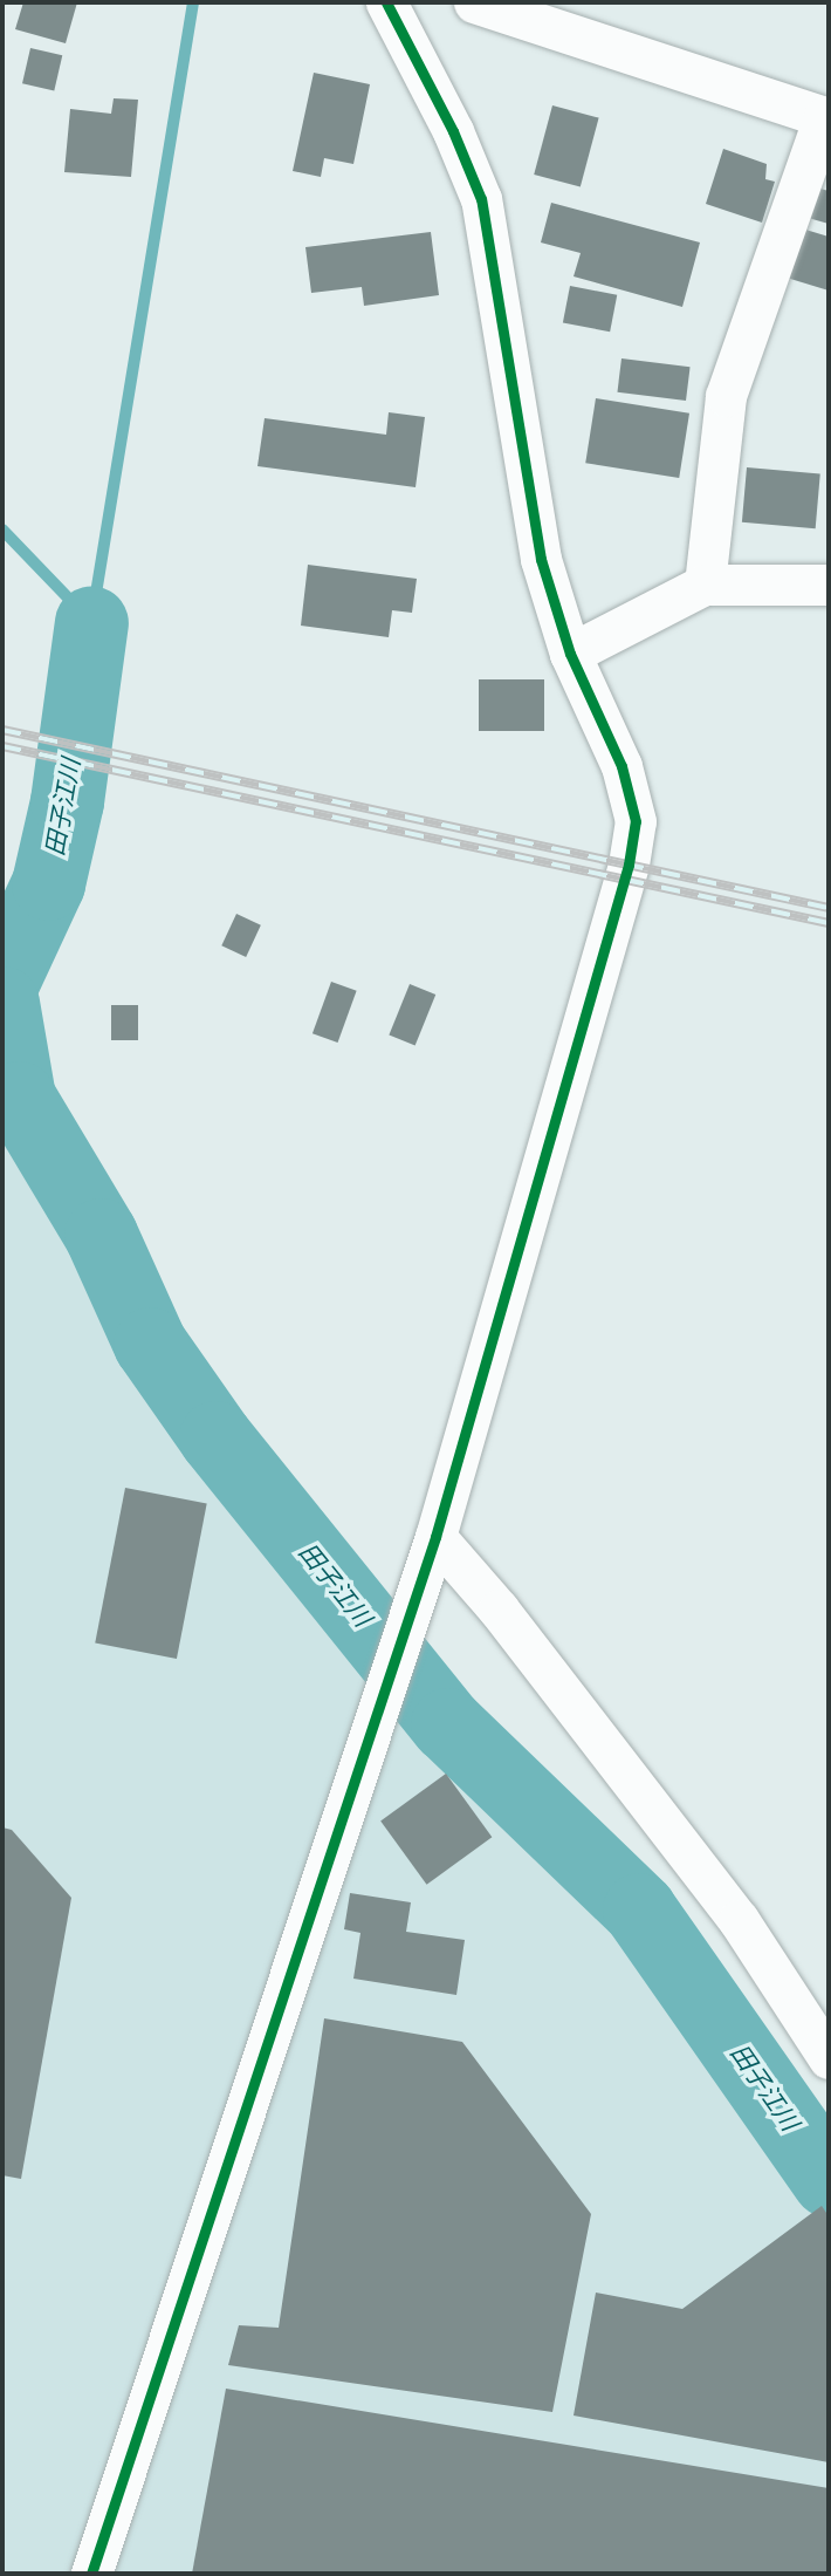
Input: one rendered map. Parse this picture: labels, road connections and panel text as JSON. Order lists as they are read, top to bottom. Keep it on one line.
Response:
{"water":["田子江川"]}
